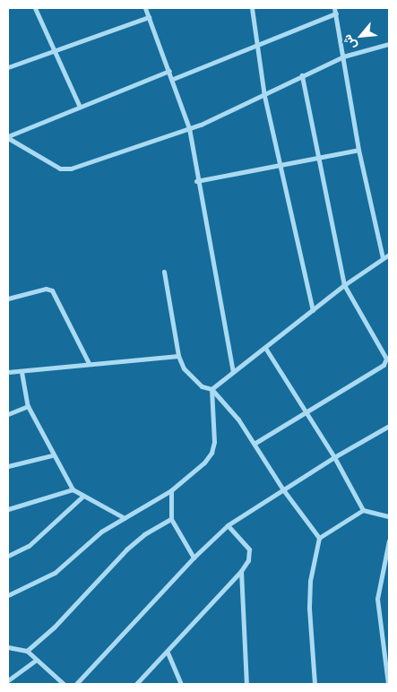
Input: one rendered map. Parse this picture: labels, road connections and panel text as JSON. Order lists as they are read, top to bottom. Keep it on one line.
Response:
{"north":"bottom left"}
